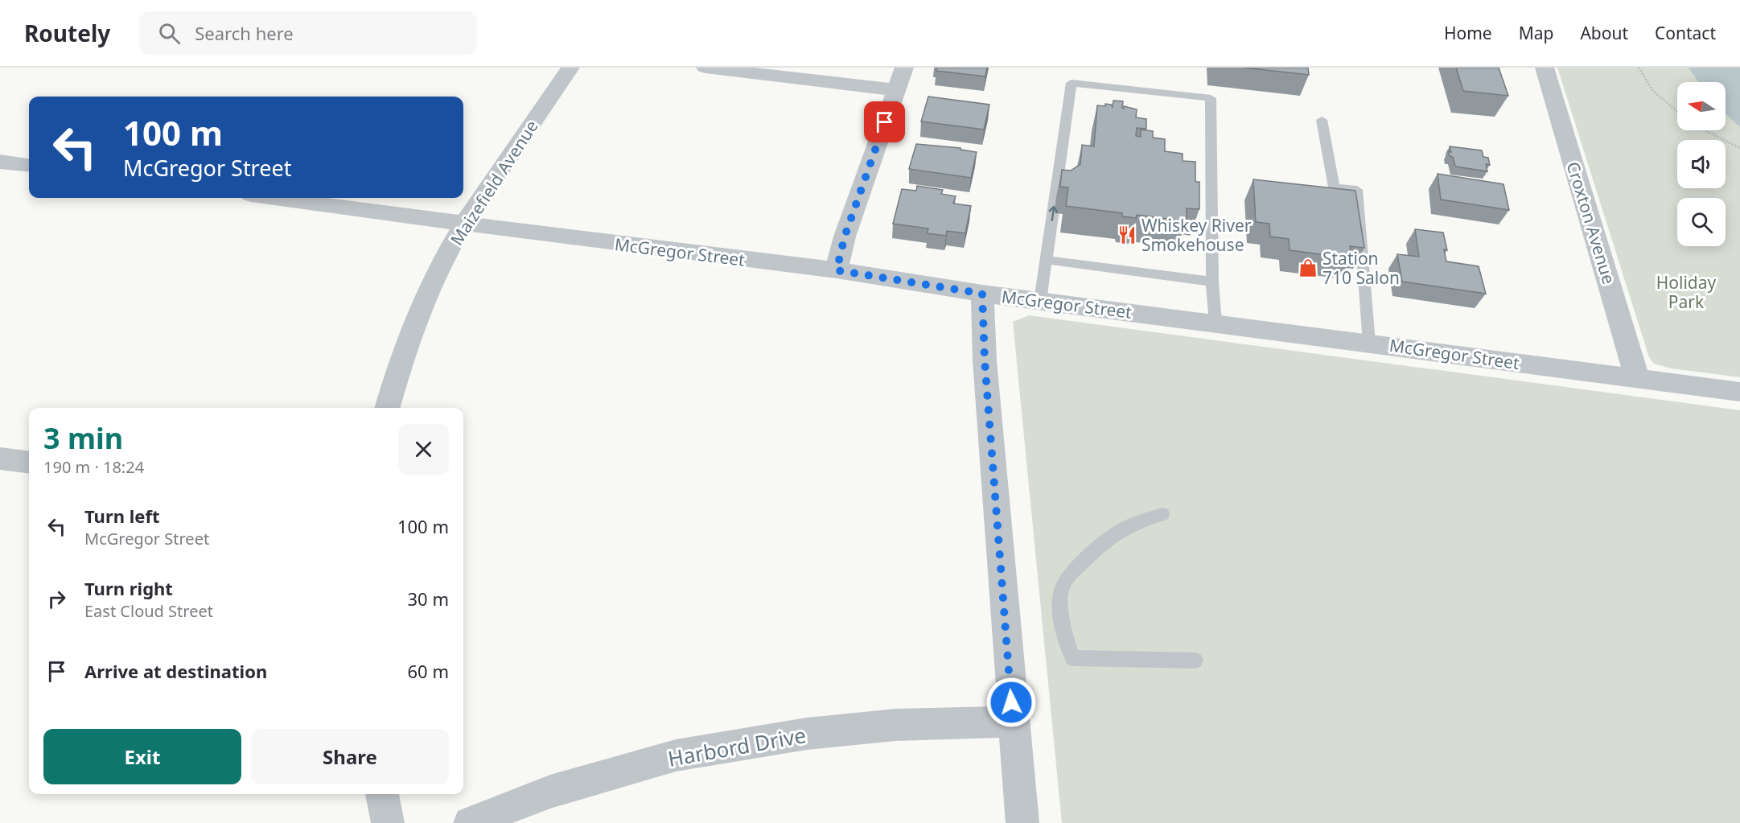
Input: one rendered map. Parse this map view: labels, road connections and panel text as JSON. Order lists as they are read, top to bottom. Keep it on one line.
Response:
{"streets":{"street":["Maizefield Avenue","Croxton Avenue","McGregor Street","Harbord Drive"]},"crossings":[["Maizefield Avenue","McGregor Street"],["Croxton Avenue","McGregor Street"]],"parks":["Holiday Park"],"places":{"restaurant":["Whiskey River Smokehouse"],"shop":["Station 710 Salon"]},"north":"left","page":{"header":"Routely","search":"Search here","nav":["Home","Map","About","Contact"],"turn":["100 m","McGregor Street"],"heading":["3 min","190 m · 18:24"],"list":[{"name":"Turn left","note":"McGregor Street","value":"100 m"},{"name":"Turn right","note":"East Cloud Street","value":"30 m"},{"name":"Arrive at destination","value":"60 m"}],"buttons":["Exit","Share"]}}
